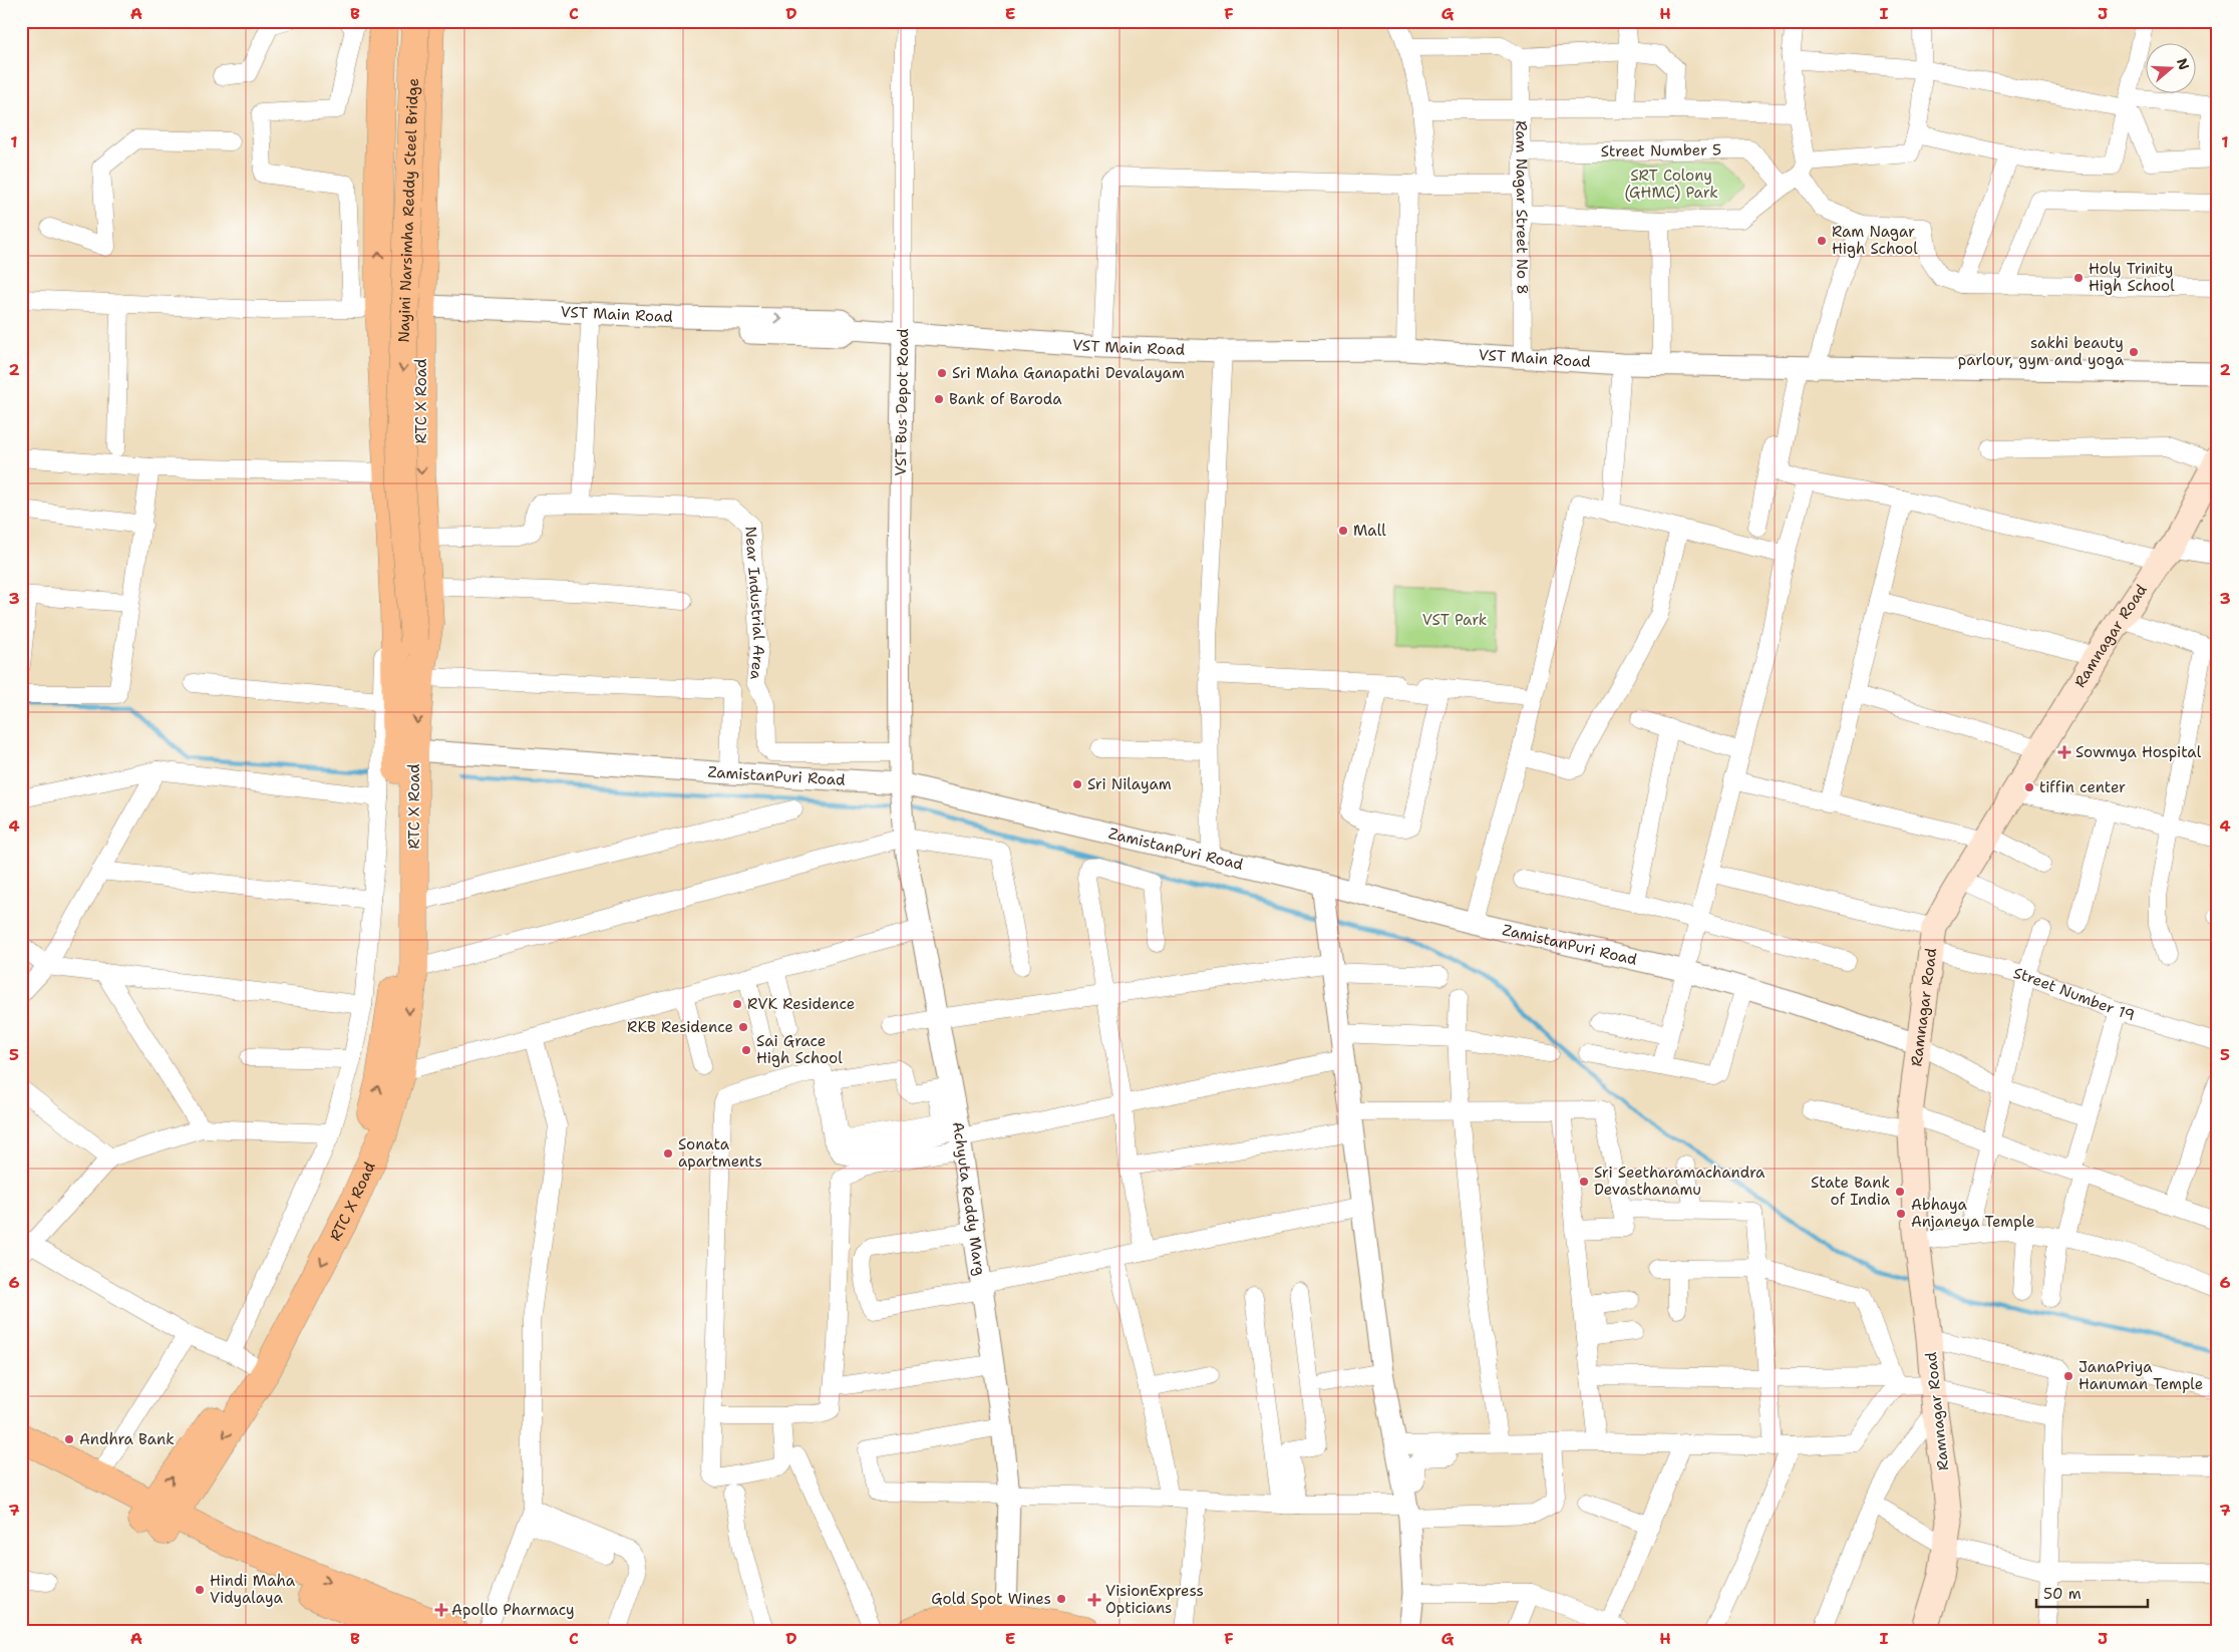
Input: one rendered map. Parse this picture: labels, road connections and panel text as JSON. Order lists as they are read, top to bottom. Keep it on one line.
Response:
{"streets":{"main road":["Nayini Narsimha Reddy Steel Bridge","RTC X Road","Ramnagar Road"],"street":["Street Number 5","Ram Nagar Street No 8","VST Main Road","VST Bus Depot Road","Near Industrial Area","ZamistanPuri Road","Street Number 19","Achyuta Reddy Marg"]},"crossings":[["Street Number 5","Ram Nagar Street No 8"],["Ram Nagar Street No 8","VST Main Road"],["Nayini Narsimha Reddy Steel Bridge","RTC X Road"],["VST Main Road","RTC X Road"],["VST Main Road","VST Bus Depot Road"],["RTC X Road","ZamistanPuri Road"],["VST Bus Depot Road","Near Industrial Area"],["VST Bus Depot Road","ZamistanPuri Road"],["VST Bus Depot Road","Achyuta Reddy Marg"],["Ramnagar Road","ZamistanPuri Road"],["Ramnagar Road","Street Number 19"],["ZamistanPuri Road","Achyuta Reddy Marg"]],"one_way":["Nayini Narsimha Reddy Steel Bridge"],"parks":["SRT Colony (GHMC) Park","VST Park"],"places":{"other":["Ram Nagar High School","Holy Trinity High School","sakhi beauty parlour, gym and yoga","Sri Maha Ganapathi Devalayam","Bank of Baroda","Mall","Sri Nilayam","tiffin center","RVK Residence","RKB Residence","Sai Grace High School","Sonata apartments","Sri Seetharamachandra Devasthanamu","State Bank of India","Abhaya Anjaneya Temple","JanaPriya Hanuman Temple","Andhra Bank","Hindi Maha Vidyalaya","Gold Spot Wines"],"health":["Sowmya Hospital","VisionExpress Opticians","Apollo Pharmacy"]},"scale_bar":"50 m","north":"right","grid":{"columns":["A","B","C","D","E","F","G","H","I","J"],"rows":["1","2","3","4","5","6","7"]}}
